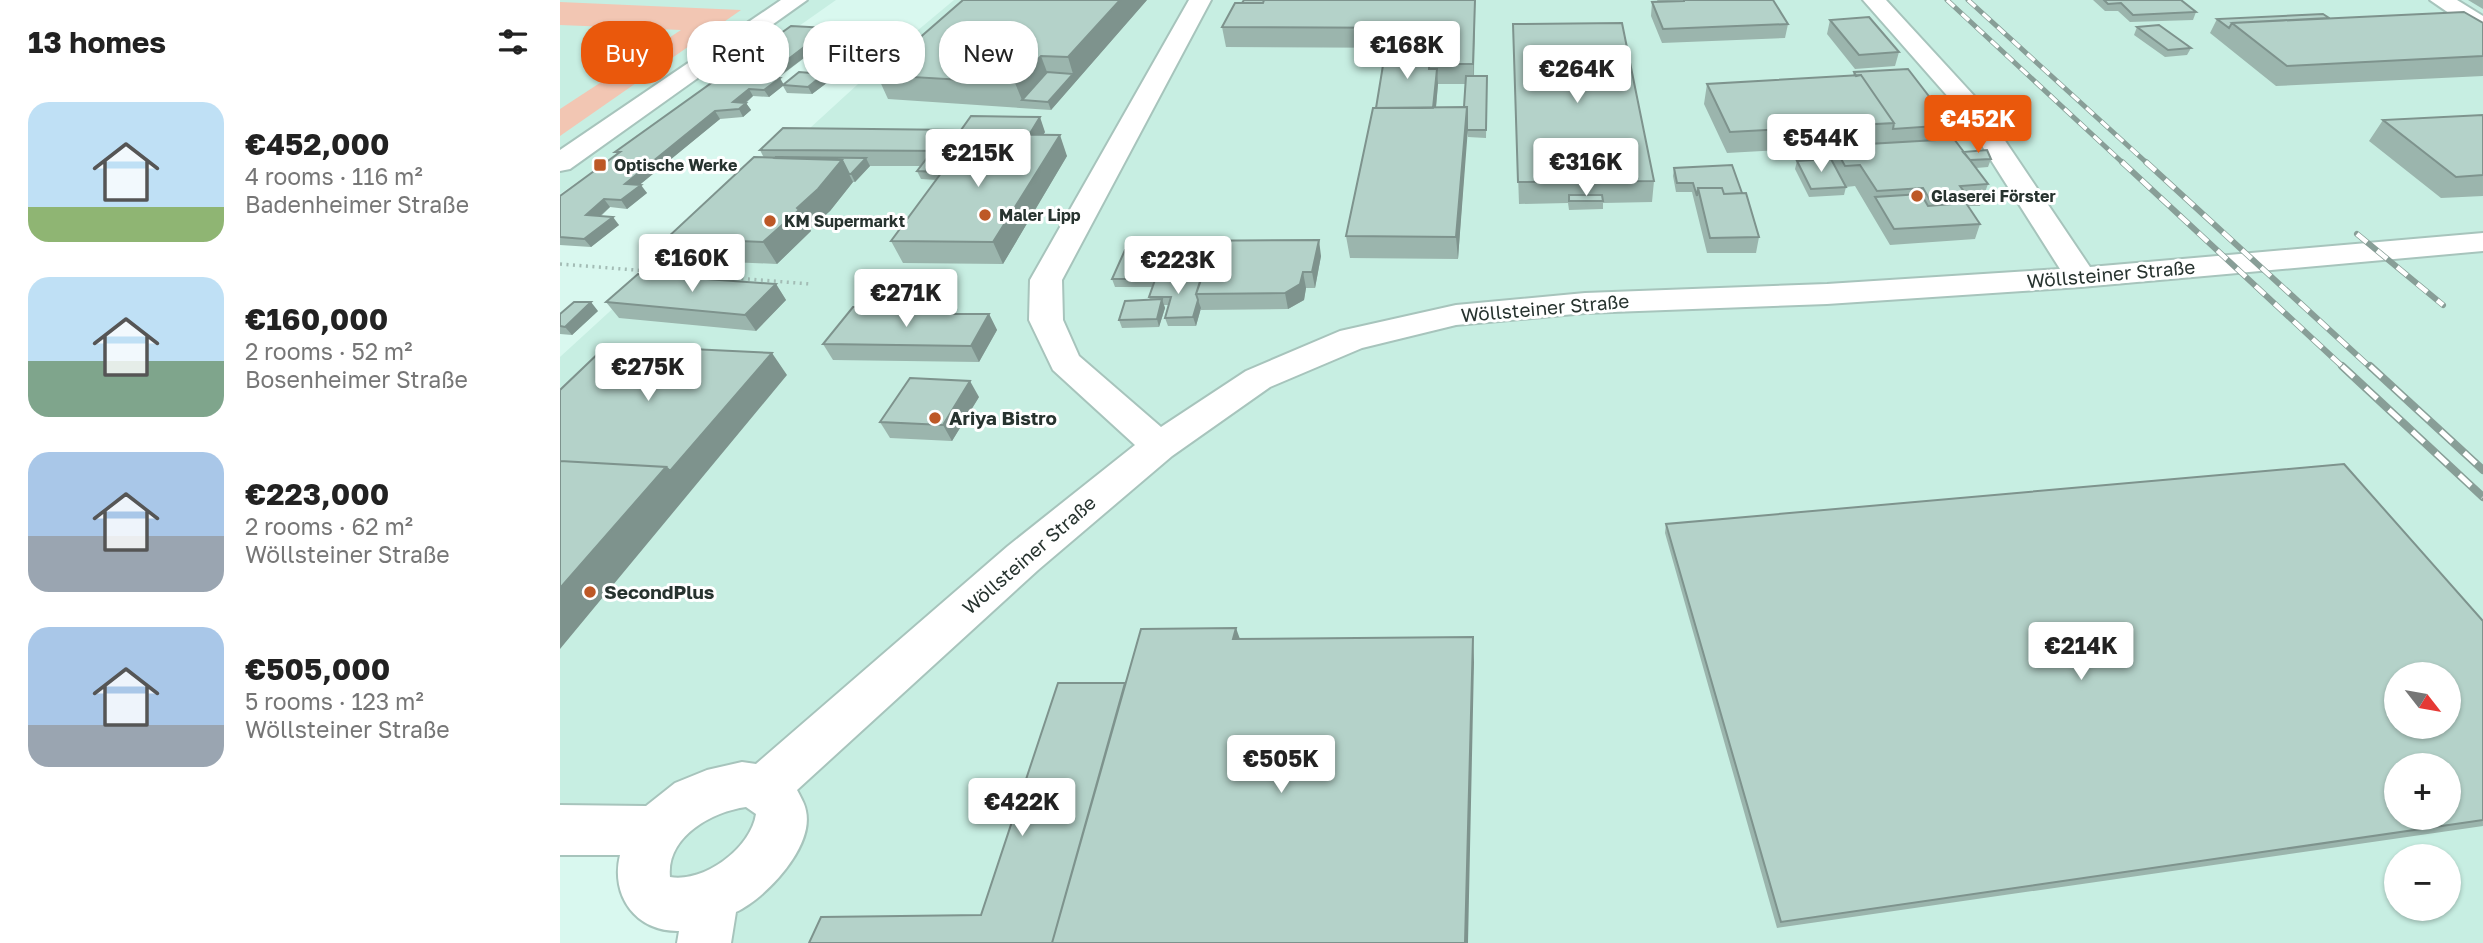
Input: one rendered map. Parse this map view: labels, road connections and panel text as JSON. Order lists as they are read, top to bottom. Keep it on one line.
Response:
{"streets":{"street":["Wöllsteiner Straße"]},"places":{"transit":["Optische Werke"],"other":["Glaserei Förster","Maler Lipp","KM Supermarkt","Ariya Bistro","SecondPlus"]},"north":"bottom right","page":{"heading":"13 homes","price":["€168K","€264K","€452K","€544K","€215K","€316K","€160K","€223K","€271K","€275K","€214K","€505K","€422K"],"chip":["Buy","Rent","Filters","New"],"list":[{"name":"€452,000","note":"4 rooms · 116 m² · Badenheimer Straße"},{"name":"€160,000","note":"2 rooms · 52 m² · Bosenheimer Straße"},{"name":"€223,000","note":"2 rooms · 62 m² · Wöllsteiner Straße"},{"name":"€505,000","note":"5 rooms · 123 m² · Wöllsteiner Straße"}],"map_buttons":["+","−"]}}
